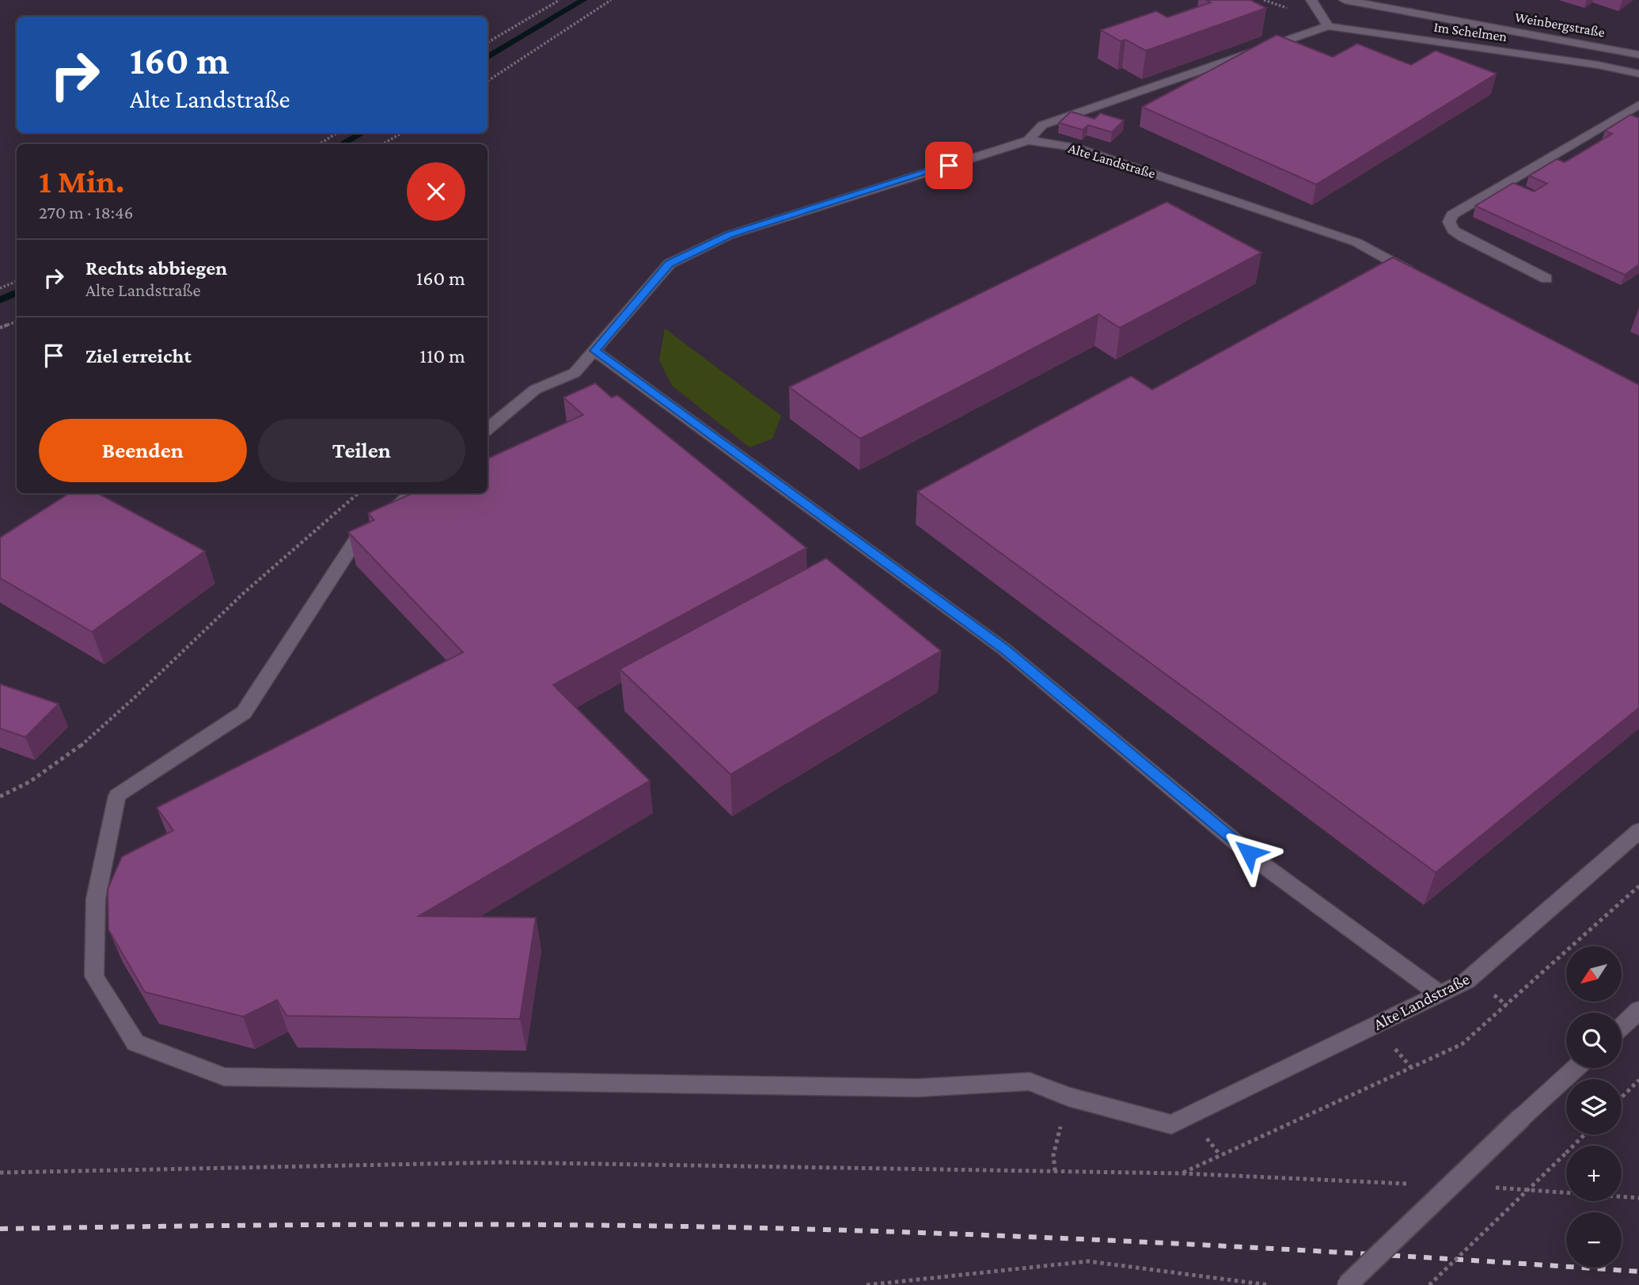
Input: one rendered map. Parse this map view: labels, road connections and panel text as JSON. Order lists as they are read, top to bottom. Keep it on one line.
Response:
{"streets":{"street":["Weinbergstraße","Im Schelmen","Alte Landstraße"]},"north":"bottom left","page":{"turn":["160 m","Alte Landstraße"],"heading":["1 Min.","270 m · 18:46"],"list":[{"name":"Rechts abbiegen","note":"Alte Landstraße","value":"160 m"},{"name":"Ziel erreicht","value":"110 m"}],"buttons":["Beenden","Teilen"],"map_buttons":["+","−"]}}
